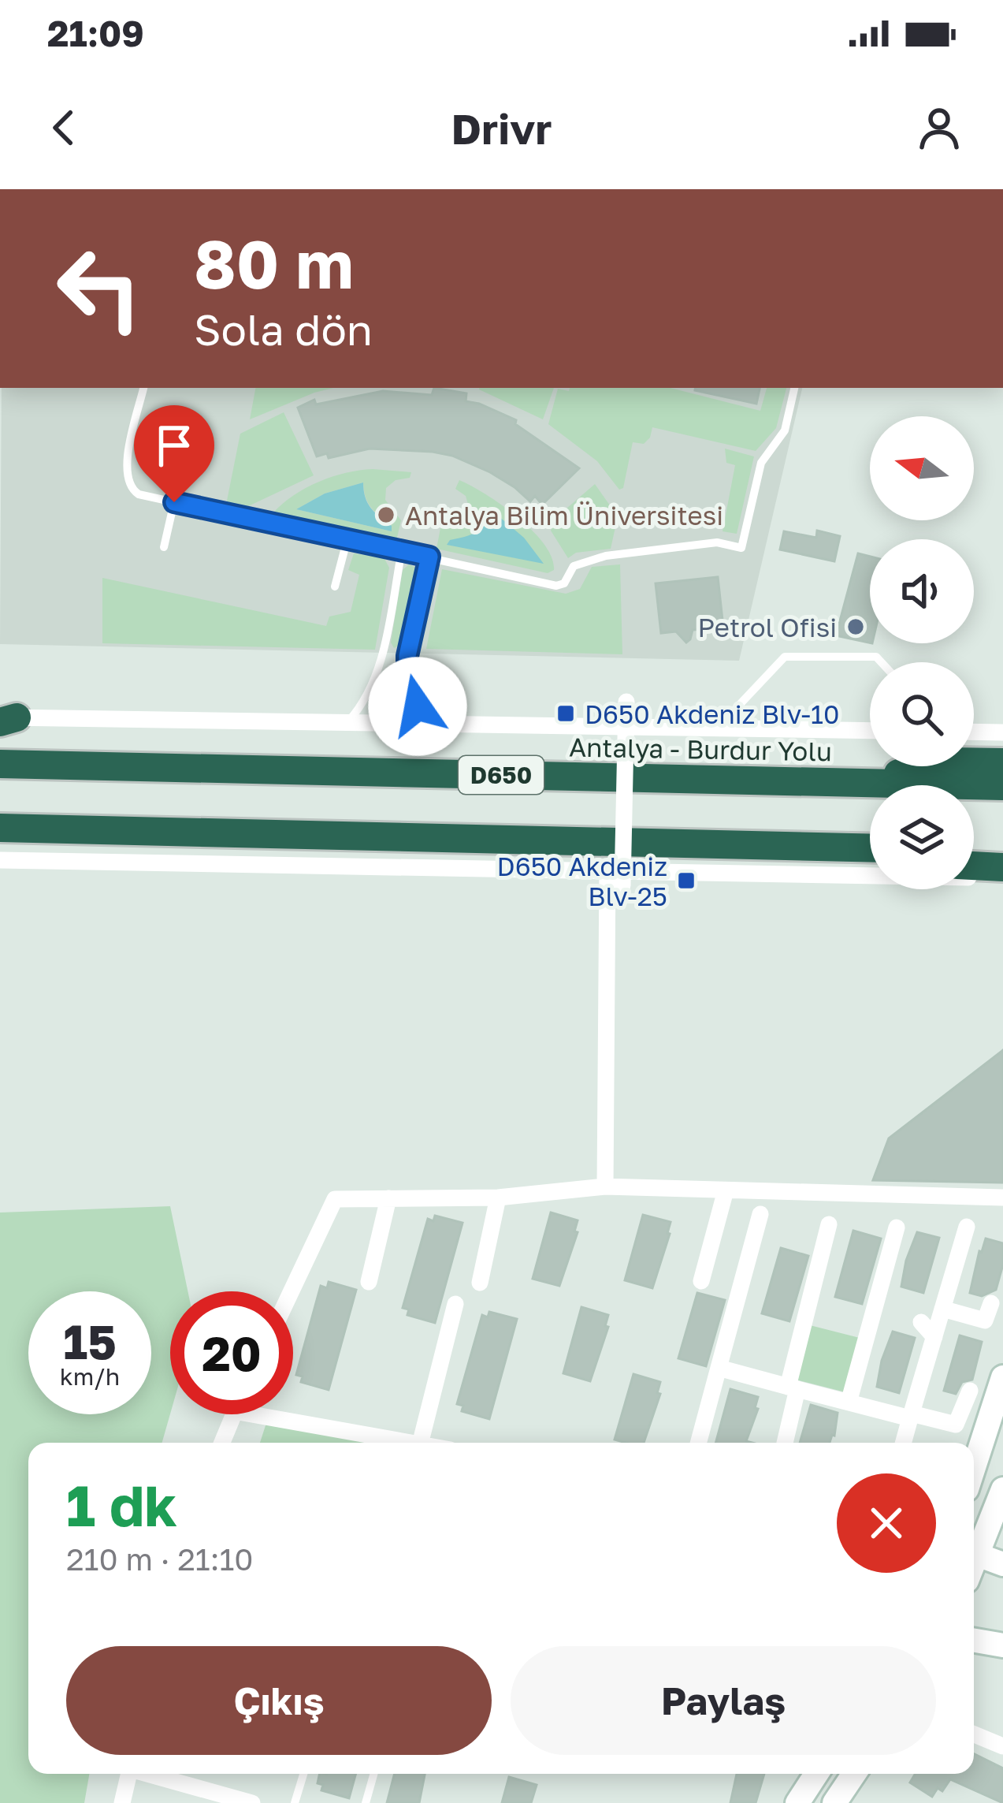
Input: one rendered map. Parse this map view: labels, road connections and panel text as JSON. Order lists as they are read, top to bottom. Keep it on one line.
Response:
{"streets":{"highway":["Antalya - Burdur Yolu","D650"]},"places":{"other":["Antalya Bilim Üniversitesi","Petrol Ofisi"],"transit":["D650 Akdeniz Blv-10","D650 Akdeniz Blv-25"]},"north":"left","page":{"status":"21:09","header":"Drivr","turn":["80 m","Sola dön"],"speed":"15 km/h","limit":"20","heading":["1 dk","210 m · 21:10"],"buttons":["Çıkış","Paylaş"]}}
